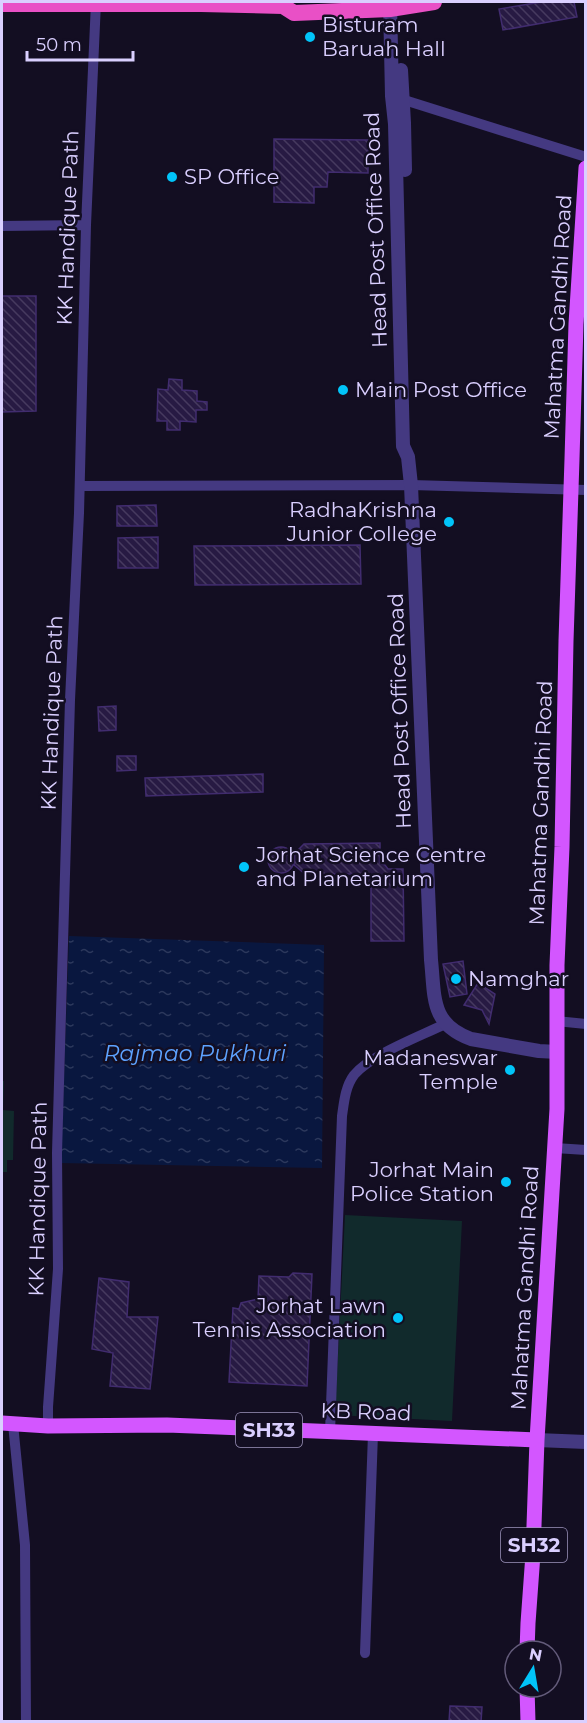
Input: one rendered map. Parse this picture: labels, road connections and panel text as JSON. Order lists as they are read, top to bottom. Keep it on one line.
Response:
{"streets":{"main road":["Mahatma Gandhi Road","KB Road","SH33","SH32"],"street":["KK Handique Path","Head Post Office Road"]},"crossings":[["KK Handique Path","KB Road"],["Mahatma Gandhi Road","KB Road"],["Mahatma Gandhi Road","SH32"],["KB Road","SH32"]],"water":["Rajmao Pukhuri"],"places":["Bisturam Baruah Hall","SP Office","Main Post Office","RadhaKrishna Junior College","Jorhat Science Centre and Planetarium","Namghar","Madaneswar Temple","Jorhat Main Police Station","Jorhat Lawn Tennis Association"],"scale_bar":"50 m","north":"top"}
